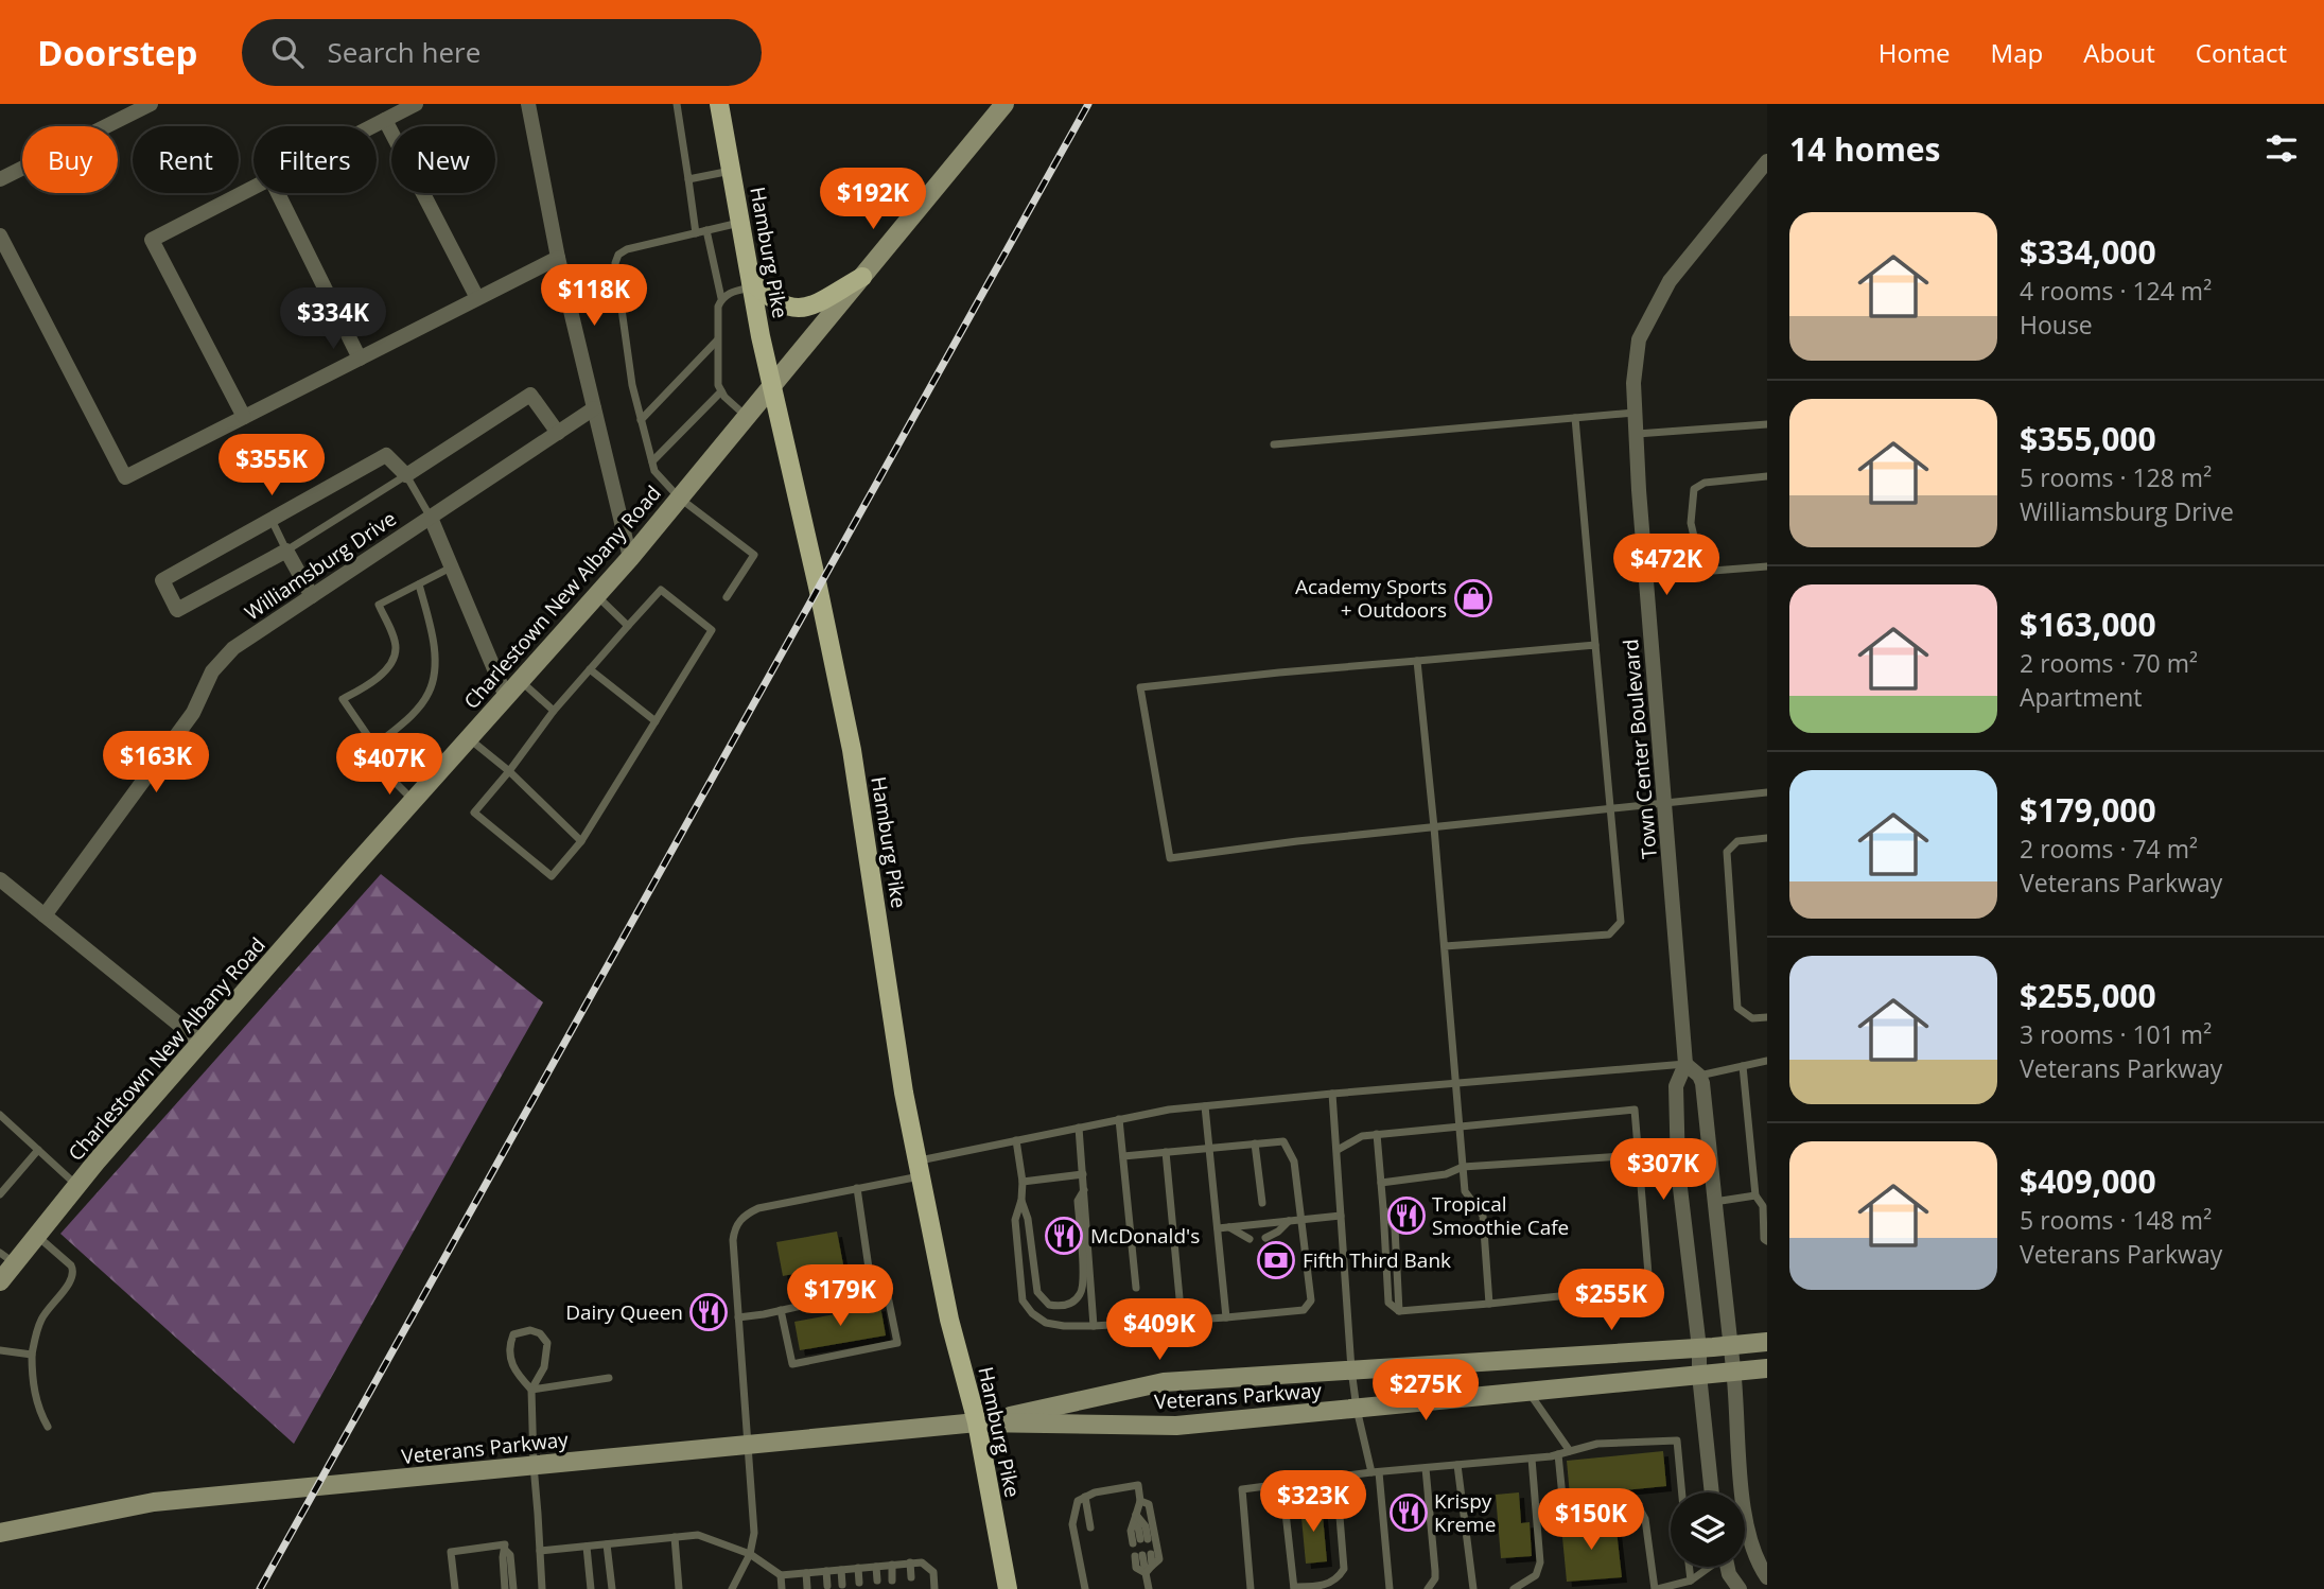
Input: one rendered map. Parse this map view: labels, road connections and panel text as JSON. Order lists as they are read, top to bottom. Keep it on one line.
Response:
{"streets":{"main road":["Hamburg Pike","Charlestown New Albany Road","Veterans Parkway"],"street":["Williamsburg Drive","Town Center Boulevard"]},"crossings":[["Hamburg Pike","Charlestown New Albany Road"],["Hamburg Pike","Veterans Parkway"],["Town Center Boulevard","Veterans Parkway"]],"places":{"shop":["Academy Sports + Outdoors"],"restaurant":["Tropical Smoothie Cafe","McDonald's","Dairy Queen","Krispy Kreme"],"bank":["Fifth Third Bank"]},"page":{"header":"Doorstep","search":"Search here","nav":["Home","Map","About","Contact"],"heading":"14 homes","chip":["Buy","Rent","Filters","New"],"price":["$192K","$118K","$334K","$355K","$472K","$163K","$407K","$307K","$179K","$255K","$409K","$275K","$323K","$150K"],"list":[{"name":"$334,000","note":"4 rooms · 124 m² · House"},{"name":"$355,000","note":"5 rooms · 128 m² · Williamsburg Drive"},{"name":"$163,000","note":"2 rooms · 70 m² · Apartment"},{"name":"$179,000","note":"2 rooms · 74 m² · Veterans Parkway"},{"name":"$255,000","note":"3 rooms · 101 m² · Veterans Parkway"},{"name":"$409,000","note":"5 rooms · 148 m² · Veterans Parkway"}]}}
